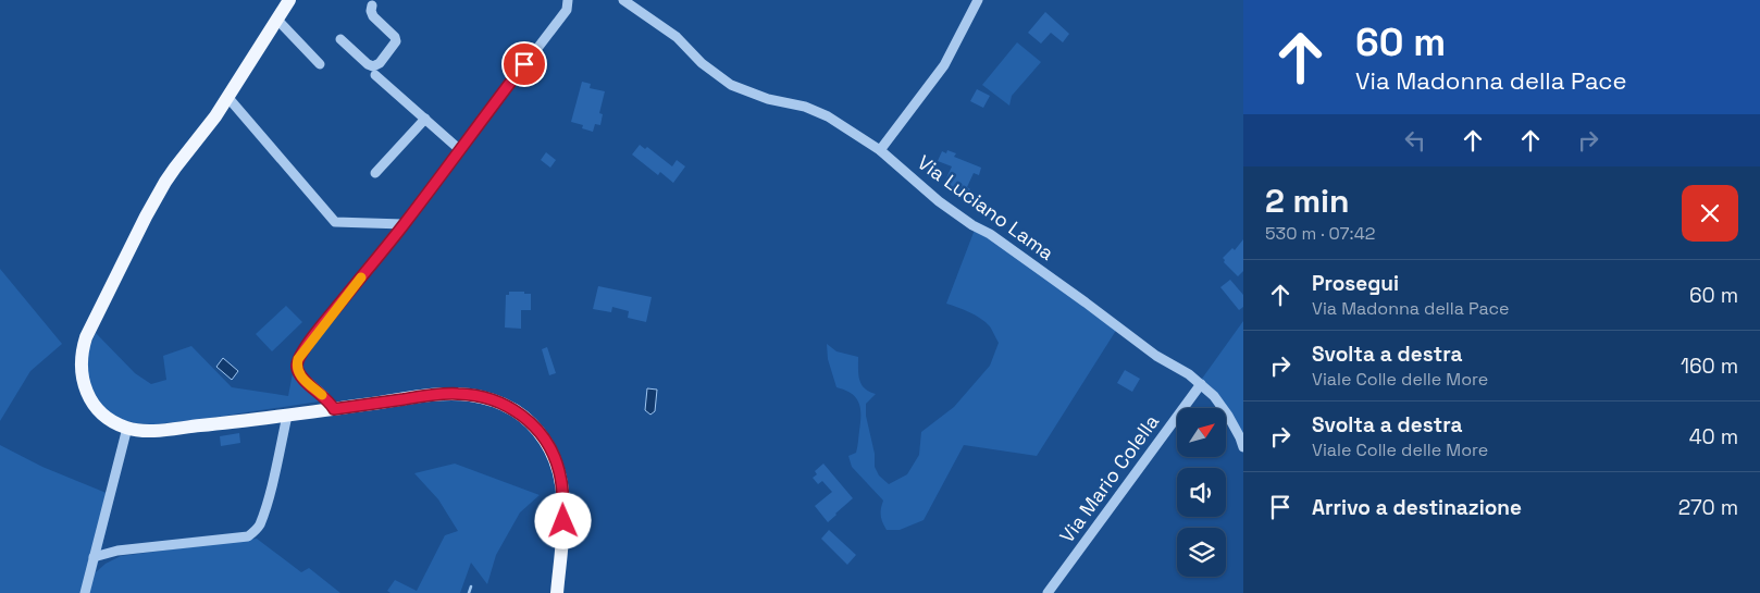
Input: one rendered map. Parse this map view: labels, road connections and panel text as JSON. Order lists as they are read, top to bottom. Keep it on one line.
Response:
{"streets":{"street":["Via Luciano Lama","Via Mario Colella"]},"crossings":[["Via Luciano Lama","Via Mario Colella"]],"north":"top right","page":{"turn":["60 m","Via Madonna della Pace"],"heading":["2 min","530 m · 07:42"],"list":[{"name":"Prosegui","note":"Via Madonna della Pace","value":"60 m"},{"name":"Svolta a destra","note":"Viale Colle delle More","value":"160 m"},{"name":"Svolta a destra","note":"Viale Colle delle More","value":"40 m"},{"name":"Arrivo a destinazione","value":"270 m"}]}}
